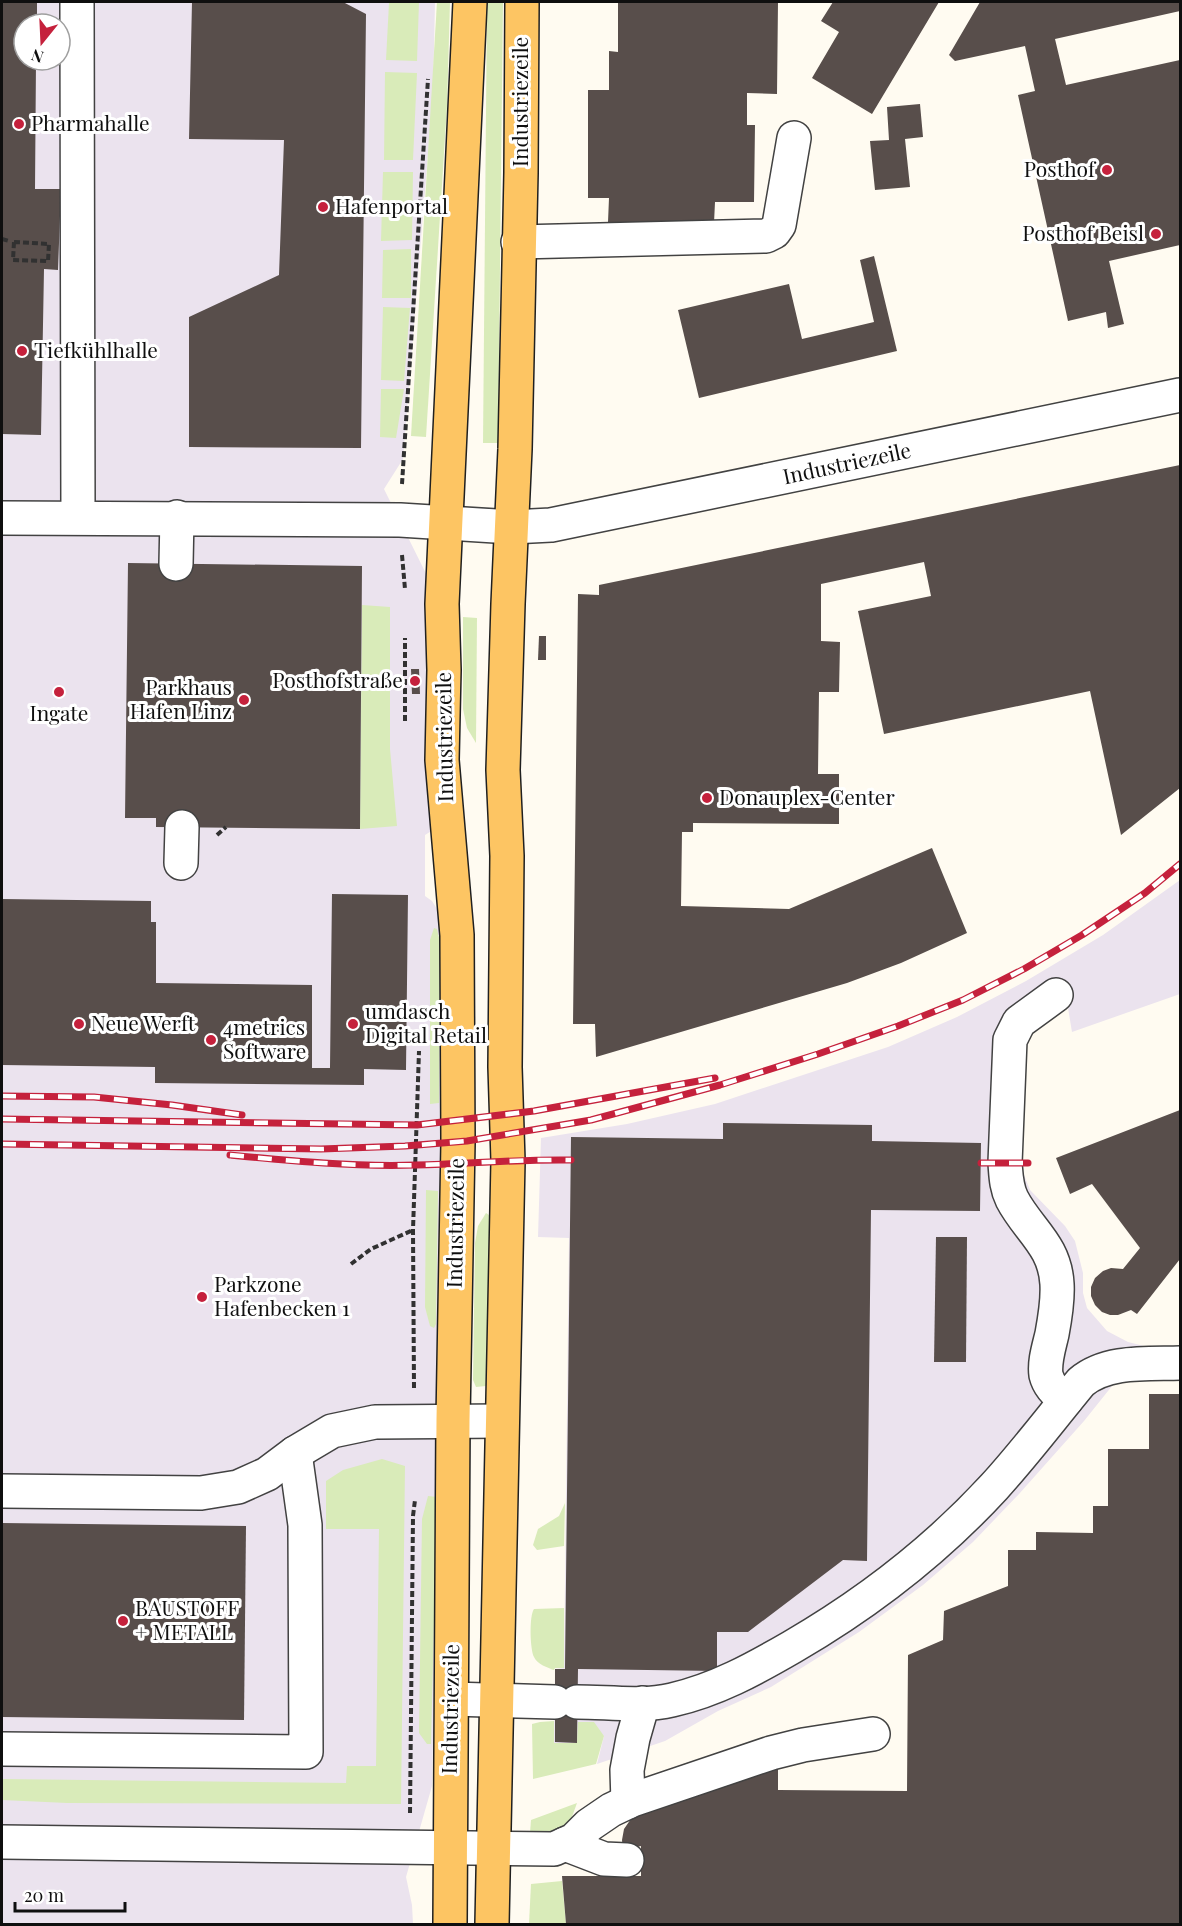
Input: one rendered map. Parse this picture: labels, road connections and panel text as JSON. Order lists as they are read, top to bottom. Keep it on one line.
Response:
{"streets":{"main road":["Industriezeile"]},"places":["Pharmahalle","Posthof","Hafenportal","Posthof Beisl","Tiefkühlhalle","Posthofstraße","Ingate","Parkhaus Hafen Linz","Donauplex-Center","Neue Werft","umdasch Digital Retail","4metrics Software","Parkzone Hafenbecken 1","BAUSTOFF + METALL"],"scale_bar":"20 m","north":"bottom"}
